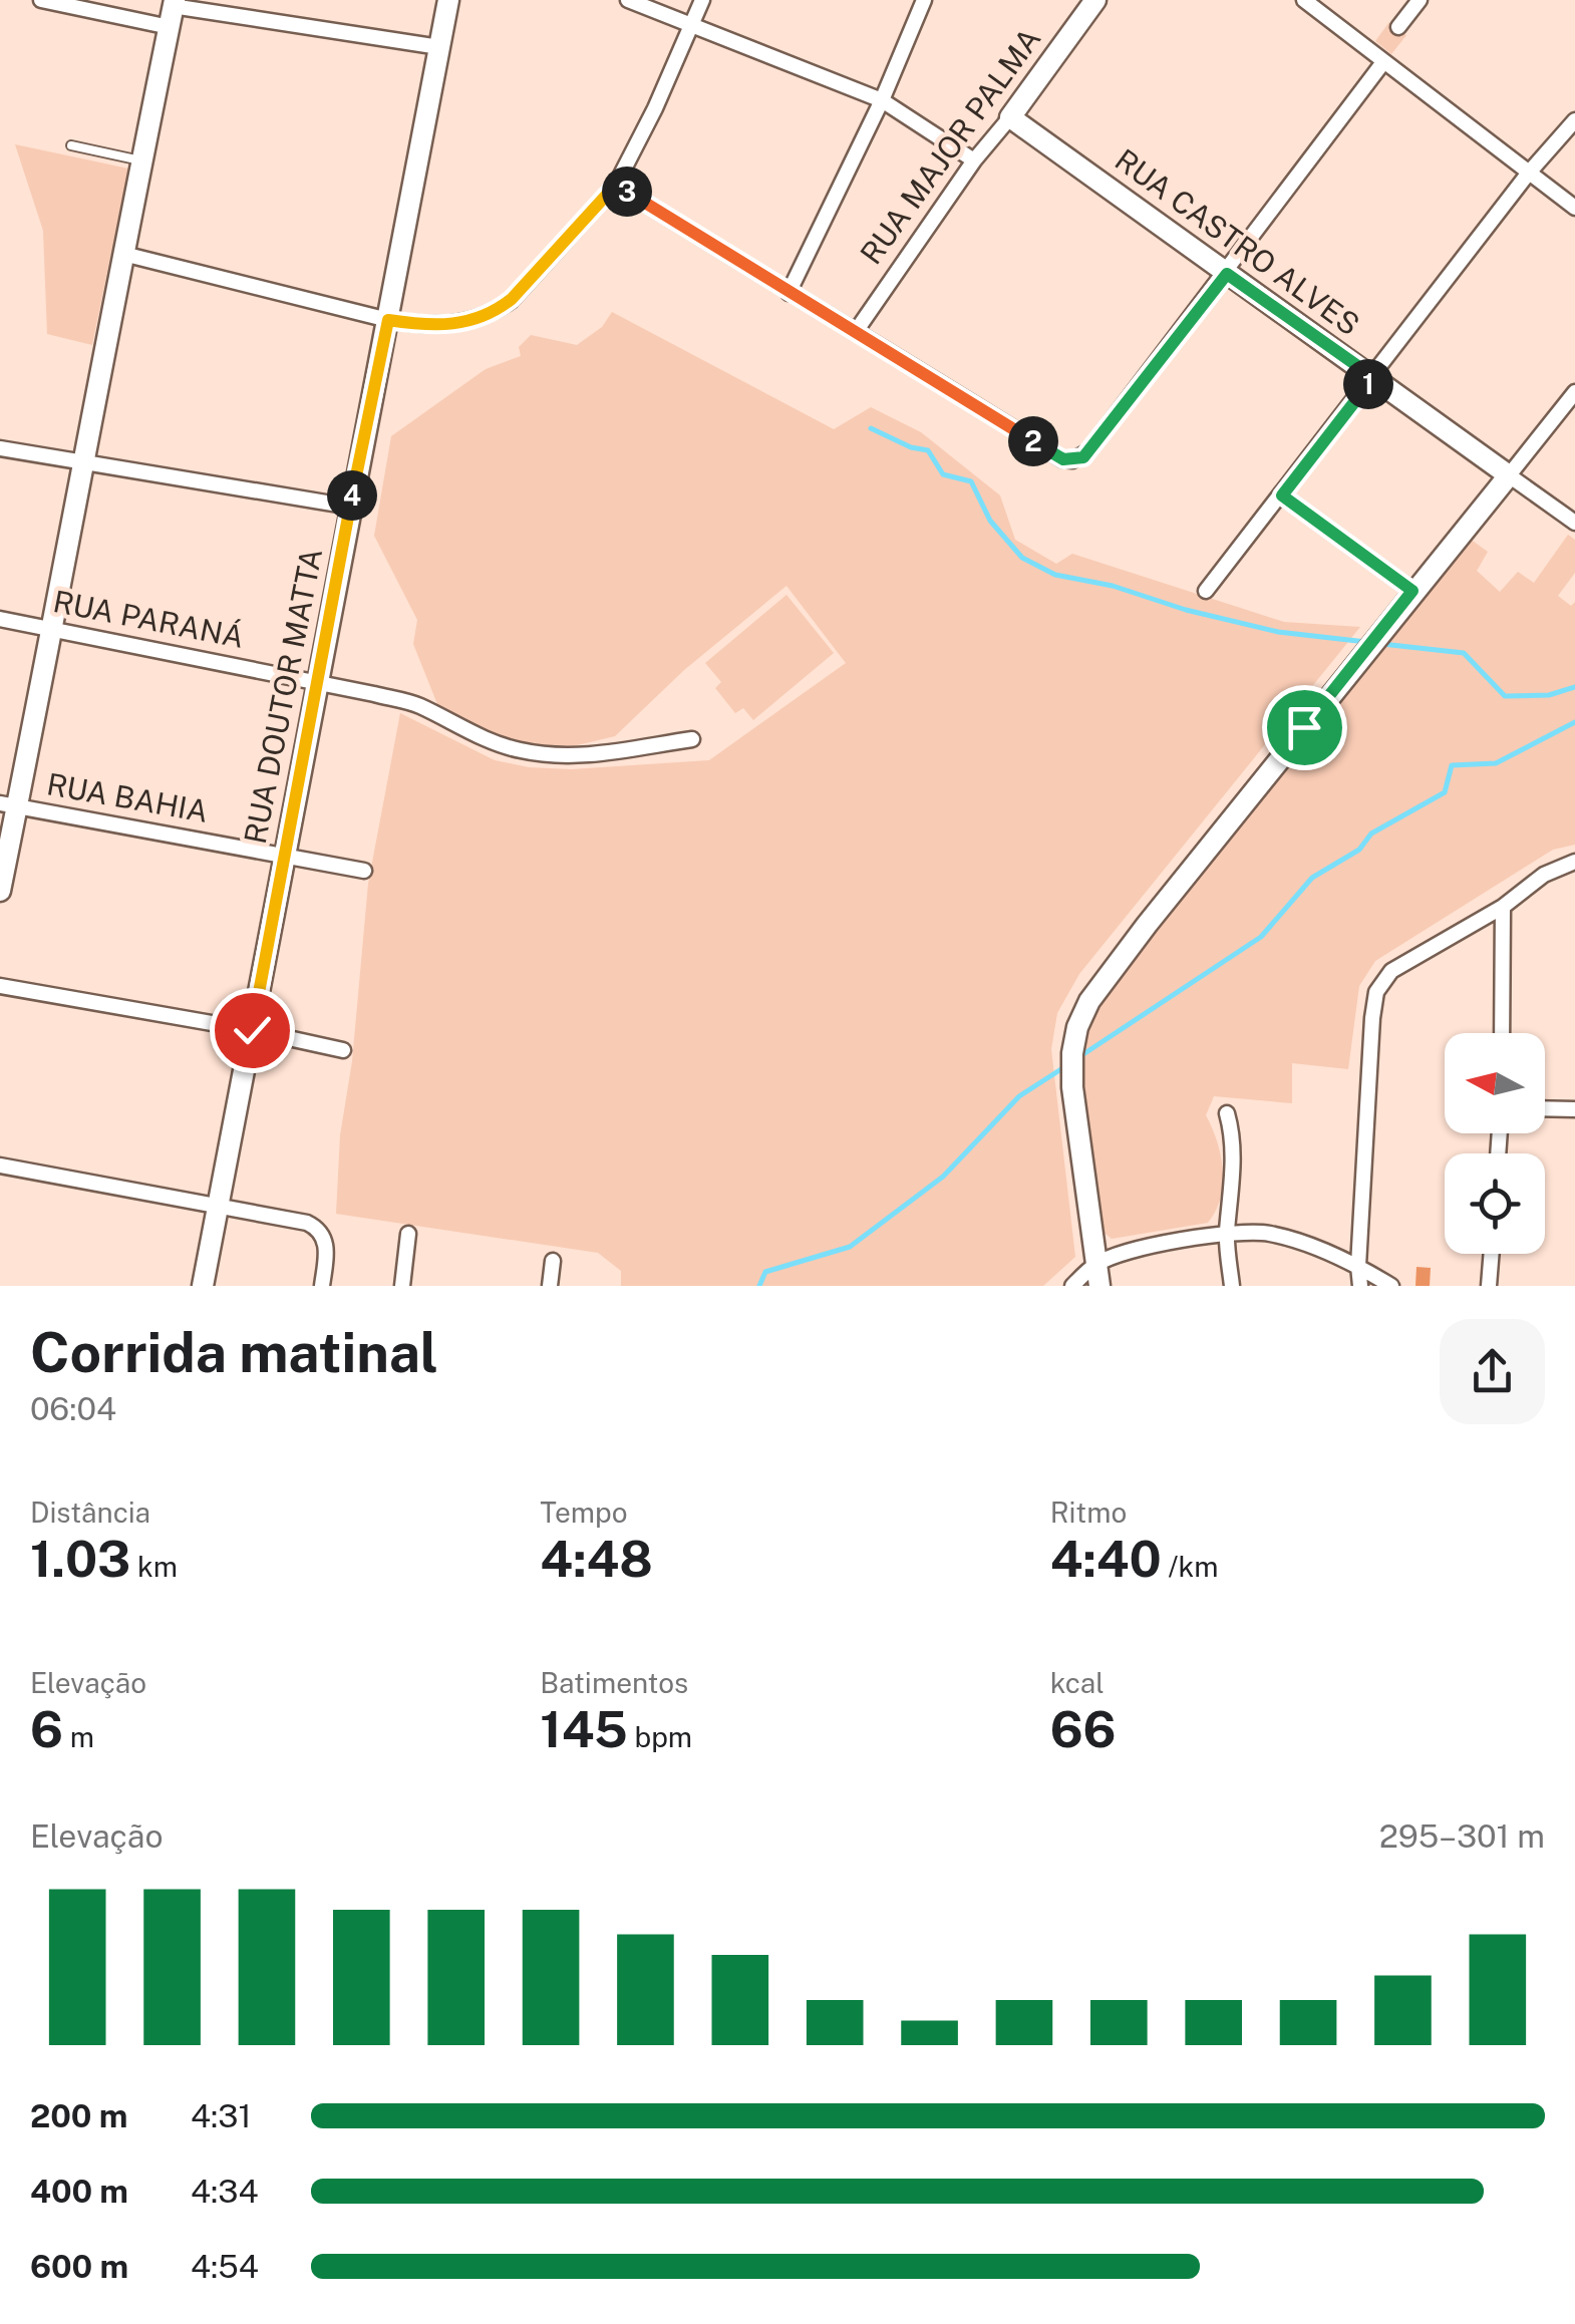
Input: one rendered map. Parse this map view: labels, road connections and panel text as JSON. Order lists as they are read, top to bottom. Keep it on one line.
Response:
{"streets":{"street":["RUA MAJOR PALMA","RUA CASTRO ALVES","RUA PARANÁ","RUA DOUTOR MATTA","RUA BAHIA"]},"crossings":[["RUA MAJOR PALMA","RUA CASTRO ALVES"],["RUA PARANÁ","RUA DOUTOR MATTA"],["RUA DOUTOR MATTA","RUA BAHIA"]],"north":"left","page":{"pins":["3","1","2","4"],"heading":["Corrida matinal","06:04"],"stats":[["Distância","1.03 km"],["Tempo","4:48"],["Ritmo","4:40 /km"],["Elevação","6 m"],["Batimentos","145 bpm"],["kcal","66"]],"chart":["Elevação","295–301 m"],"list":[{"name":"200 m","note":"4:31"},{"name":"400 m","note":"4:34"},{"name":"600 m","note":"4:54"}]}}
